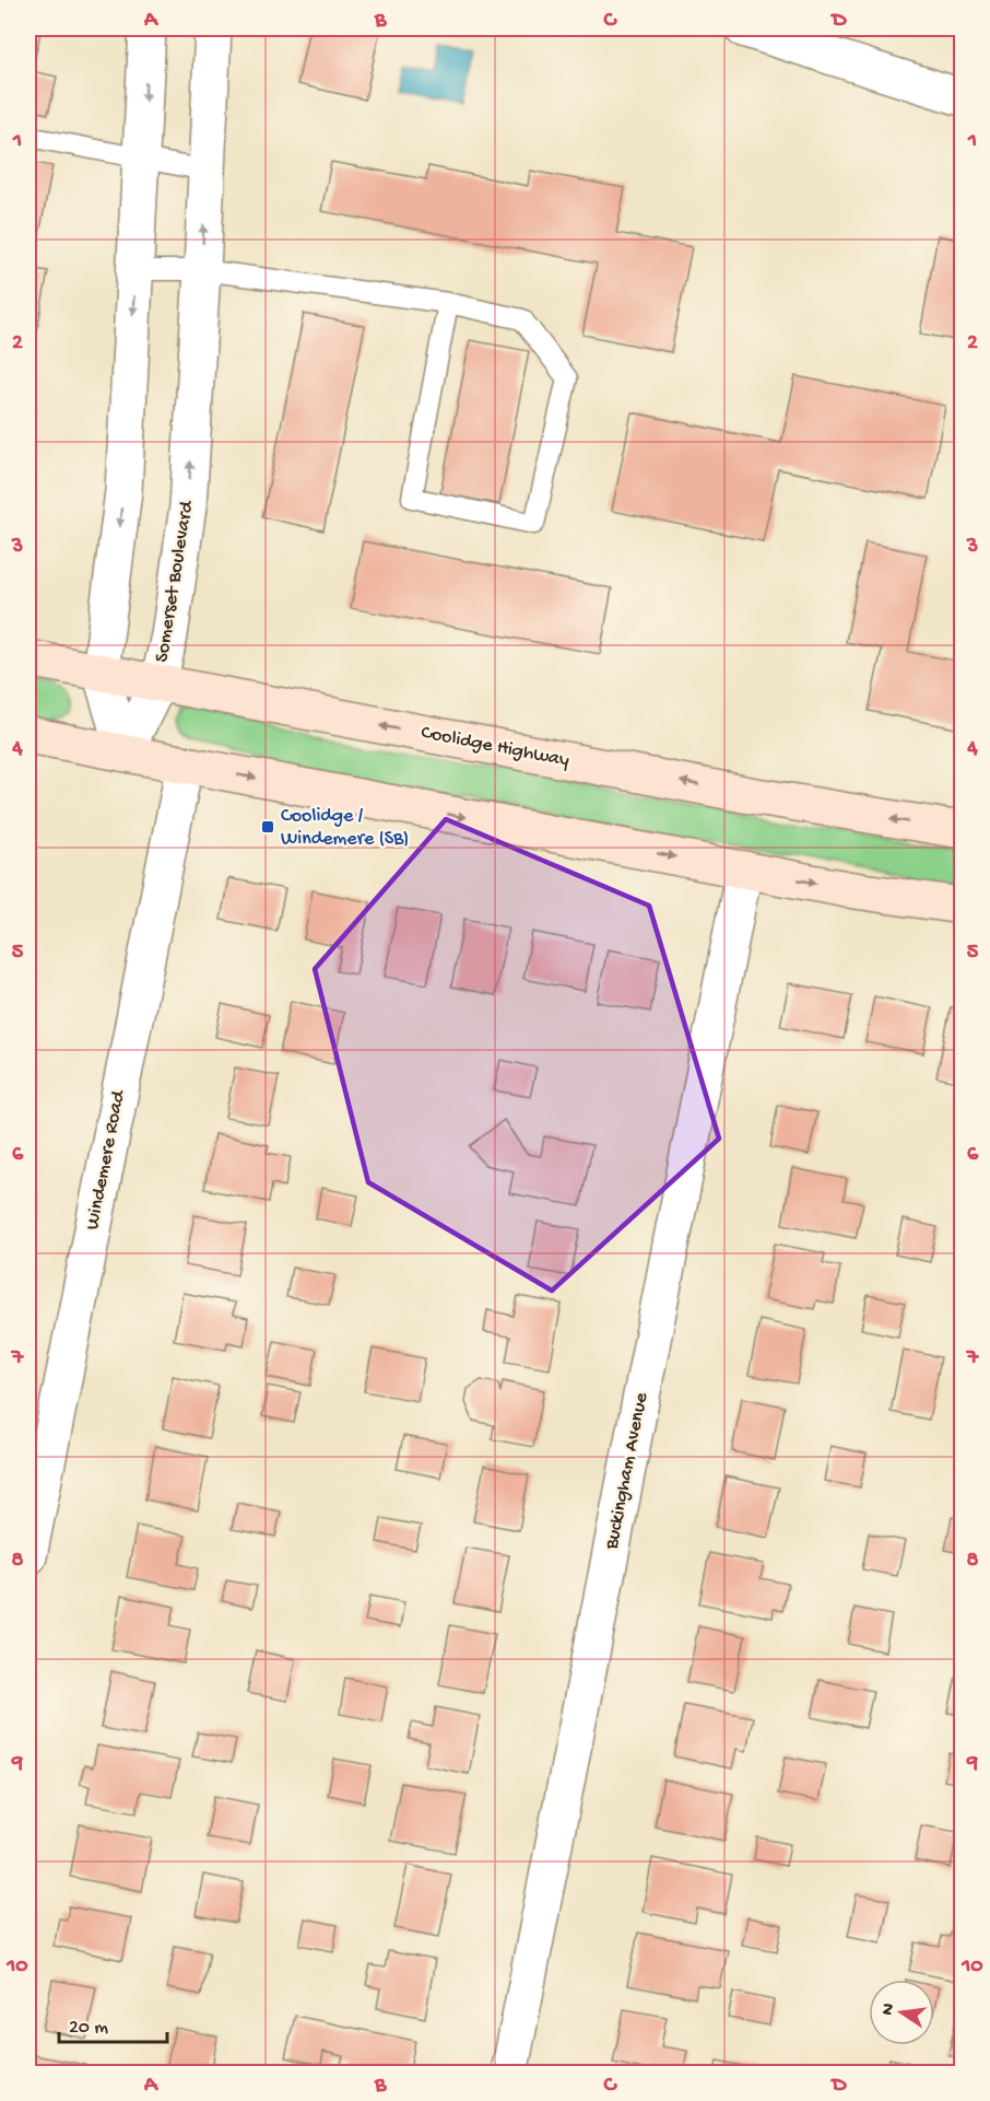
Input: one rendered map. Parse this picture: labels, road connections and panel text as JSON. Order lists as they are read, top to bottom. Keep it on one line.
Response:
{"streets":{"main road":["Coolidge Highway"],"street":["Somerset Boulevard","Windemere Road","Buckingham Avenue"]},"crossings":[["Somerset Boulevard","Coolidge Highway"]],"places":{"transit":["Coolidge / Windemere (SB)"]},"scale_bar":"20 m","north":"left","grid":{"columns":["A","B","C","D"],"rows":["1","2","3","4","5","6","7","8","9","10"]}}
